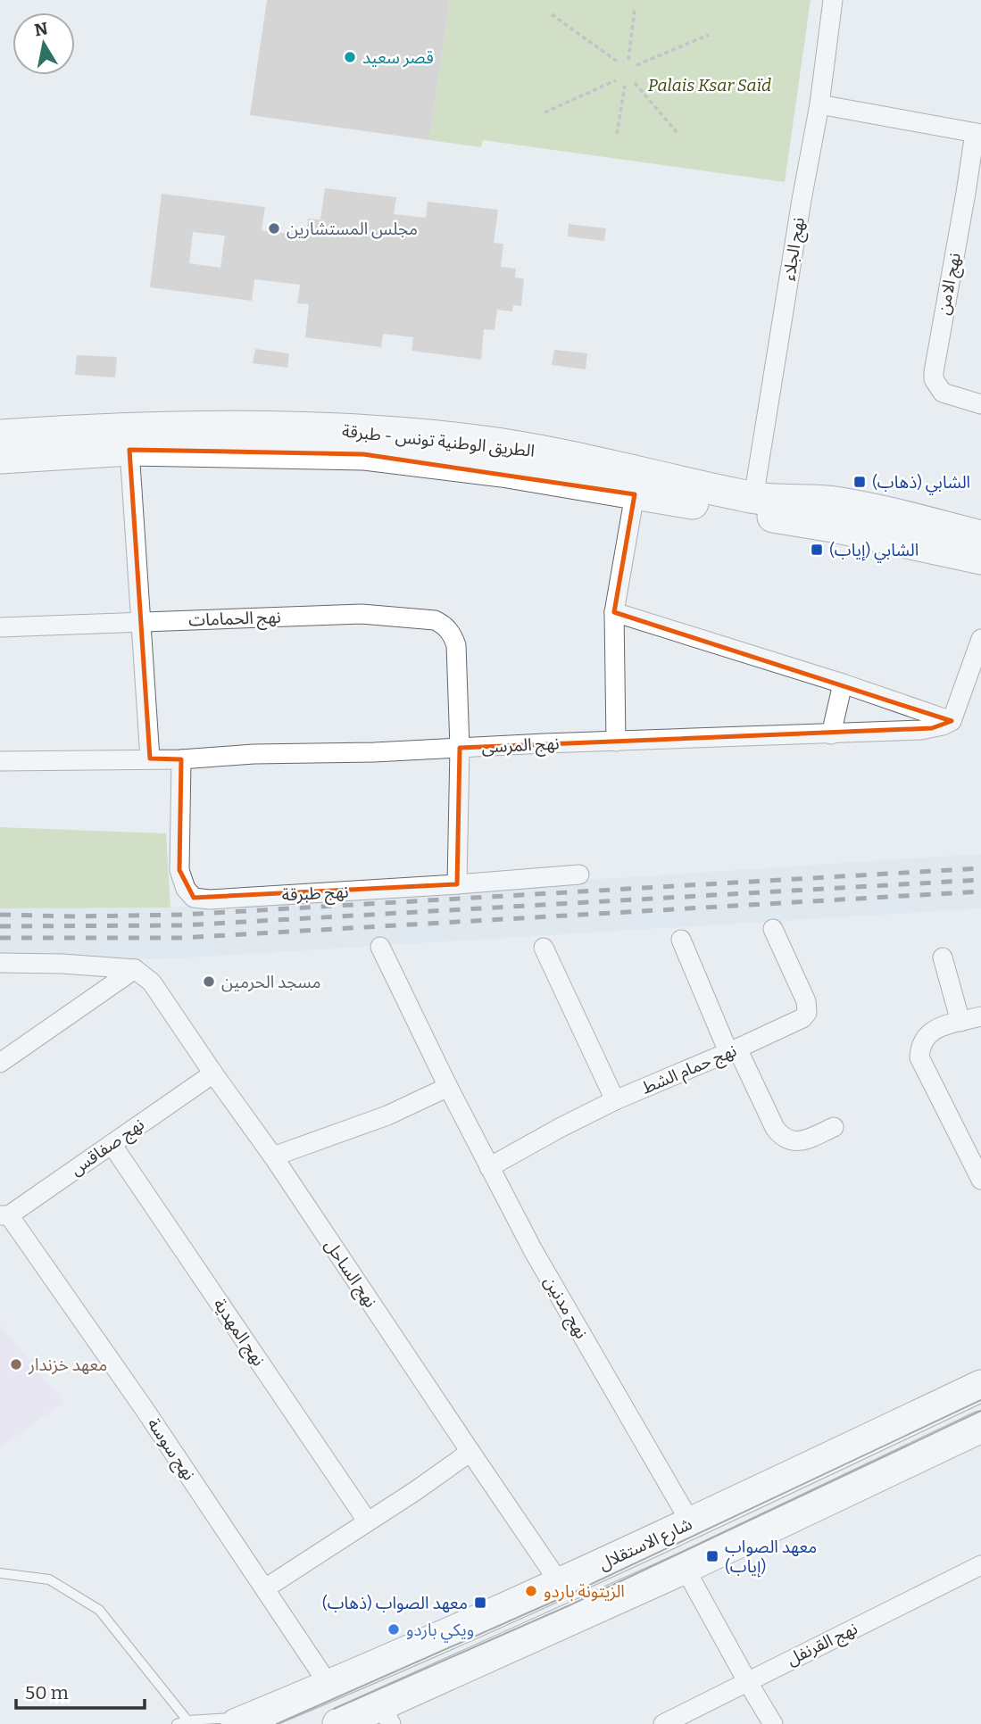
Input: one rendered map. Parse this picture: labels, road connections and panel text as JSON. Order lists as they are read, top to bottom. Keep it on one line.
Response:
{"streets":{"main road":["الطريق الوطنية تونس - طبرقة","شارع الاستقلال"],"street":["نهج الجلاء","نهج الامن","نهج الحمامات","نهج المرسى","نهج طبرقة","نهج حمام الشط","نهج صفاقس","نهج الساحل","نهج مدنين","نهج المهدية","نهج سوسة","نهج القرنفل"]},"crossings":[["نهج الجلاء","الطريق الوطنية تونس - طبرقة"],["نهج الحمامات","نهج المرسى"],["نهج المرسى","نهج طبرقة"],["نهج حمام الشط","نهج مدنين"],["نهج صفاقس","نهج الساحل"],["نهج صفاقس","نهج المهدية"],["نهج صفاقس","نهج سوسة"],["نهج الساحل","شارع الاستقلال"],["نهج مدنين","شارع الاستقلال"],["نهج سوسة","شارع الاستقلال"]],"parks":["Palais Ksar Saïd"],"places":{"other":["قصر سعيد","مجلس المستشارين","مسجد الحرمين","معهد خزندار","الزيتونة باردو","ويكي باردو"],"transit":["الشابي (ذهاب)","الشابي (إياب)","معهد الصواب (إياب)","معهد الصواب (ذهاب)"]},"scale_bar":"50 m","north":"top"}
